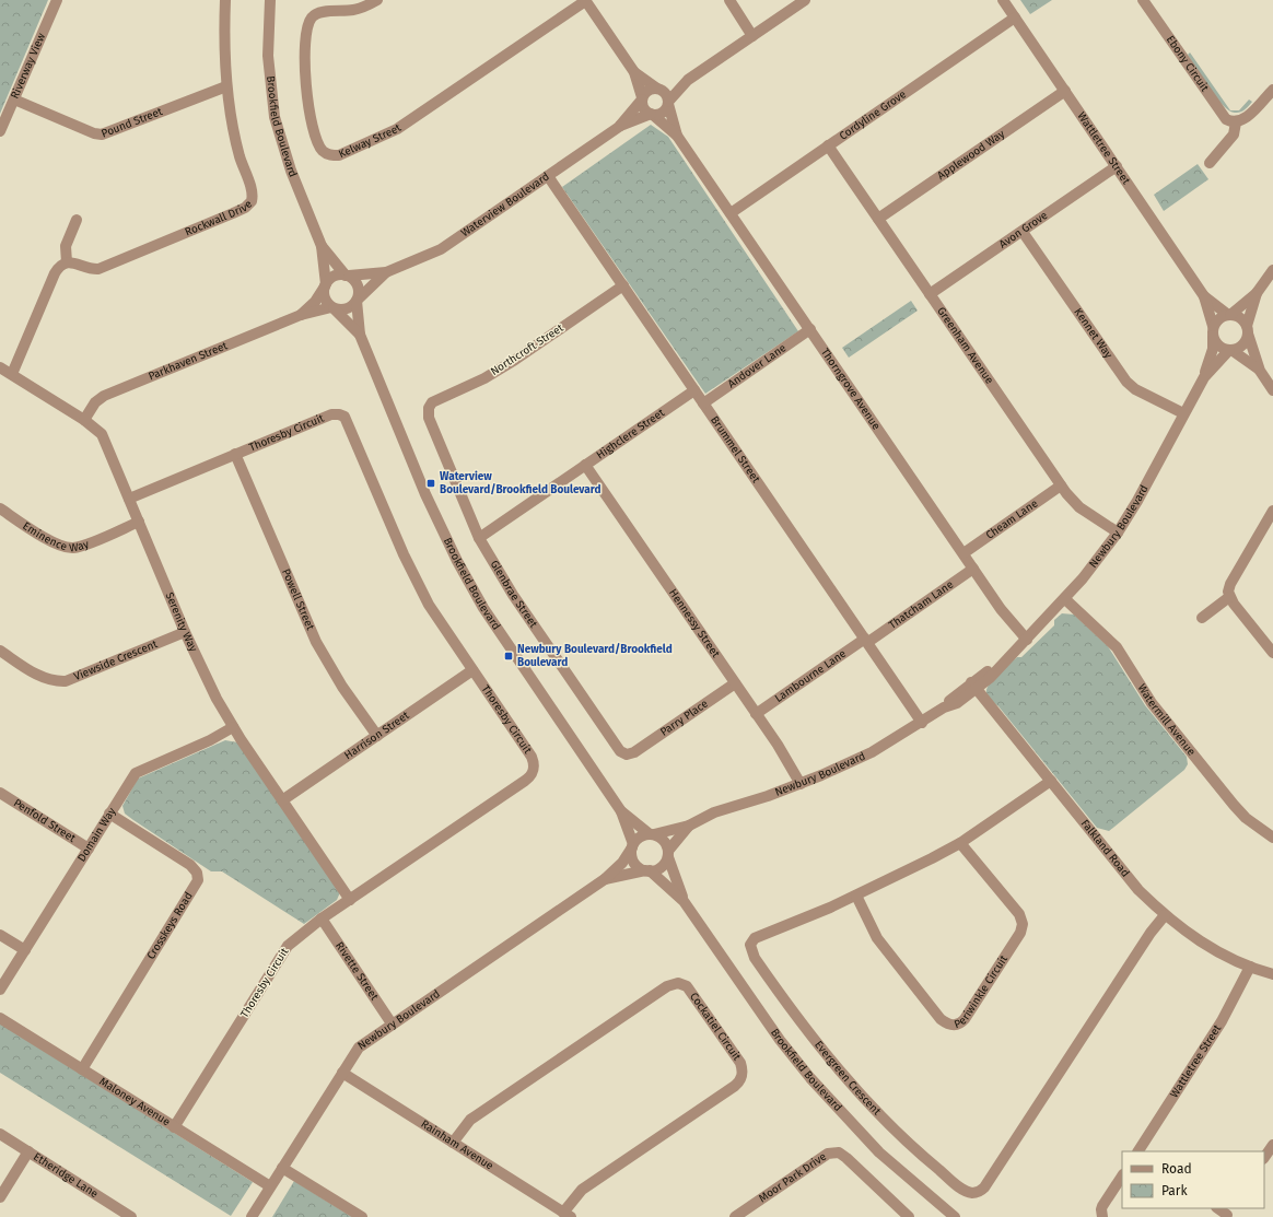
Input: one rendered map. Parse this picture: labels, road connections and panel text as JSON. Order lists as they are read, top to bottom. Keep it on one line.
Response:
{"streets":{"street":["Ebony Circuit","Riverway View","Cordyline Grove","Pound Street","Brookfield Boulevard","Kelway Street","Wattletree Street","Applewood Way","Waterview Boulevard","Rockwall Drive","Avon Grove","Kennet Way","Greenham Avenue","Northcroft Street","Parkhaven Street","Andover Lane","Thorngrove Avenue","Thoresby Circuit","Highclere Street","Brummel Street","Cheam Lane","Newbury Boulevard","Eminence Way","Glenbrae Street","Powell Street","Thatcham Lane","Serenity Way","Hennessy Street","Viewside Crescent","Lambourne Lane","Parry Place","Watermill Avenue","Harrison Street","Penfold Street","Domain Way","Falkland Road","Crosskeys Road","Rivette Street","Periwinkle Circuit","Cockatiel Circuit","Evergreen Crescent","Maloney Avenue","Rainham Avenue","Etheridge Lane","Moor Park Drive"]},"crossings":[["Riverway View","Pound Street"],["Cordyline Grove","Wattletree Street"],["Cordyline Grove","Greenham Avenue"],["Cordyline Grove","Thorngrove Avenue"],["Pound Street","Rockwall Drive"],["Brookfield Boulevard","Waterview Boulevard"],["Brookfield Boulevard","Parkhaven Street"],["Brookfield Boulevard","Newbury Boulevard"],["Wattletree Street","Applewood Way"],["Wattletree Street","Avon Grove"],["Wattletree Street","Newbury Boulevard"],["Wattletree Street","Falkland Road"],["Applewood Way","Greenham Avenue"],["Waterview Boulevard","Parkhaven Street"],["Waterview Boulevard","Thorngrove Avenue"],["Waterview Boulevard","Brummel Street"],["Avon Grove","Kennet Way"],["Avon Grove","Greenham Avenue"],["Kennet Way","Newbury Boulevard"],["Greenham Avenue","Cheam Lane"],["Greenham Avenue","Newbury Boulevard"],["Northcroft Street","Brummel Street"],["Northcroft Street","Glenbrae Street"],["Parkhaven Street","Serenity Way"],["Andover Lane","Thorngrove Avenue"],["Andover Lane","Brummel Street"],["Thorngrove Avenue","Cheam Lane"],["Thorngrove Avenue","Newbury Boulevard"],["Thorngrove Avenue","Thatcham Lane"],["Thoresby Circuit","Powell Street"],["Thoresby Circuit","Serenity Way"],["Thoresby Circuit","Harrison Street"],["Thoresby Circuit","Rivette Street"],["Thoresby Circuit","Maloney Avenue"],["Highclere Street","Brummel Street"],["Highclere Street","Glenbrae Street"],["Highclere Street","Hennessy Street"],["Brummel Street","Newbury Boulevard"],["Brummel Street","Thatcham Lane"],["Brummel Street","Lambourne Lane"],["Newbury Boulevard","Hennessy Street"],["Newbury Boulevard","Watermill Avenue"],["Newbury Boulevard","Falkland Road"],["Newbury Boulevard","Rivette Street"],["Newbury Boulevard","Maloney Avenue"],["Newbury Boulevard","Rainham Avenue"],["Eminence Way","Serenity Way"],["Glenbrae Street","Parry Place"],["Powell Street","Harrison Street"],["Thatcham Lane","Lambourne Lane"],["Serenity Way","Viewside Crescent"],["Serenity Way","Harrison Street"],["Serenity Way","Domain Way"],["Hennessy Street","Lambourne Lane"],["Hennessy Street","Parry Place"],["Penfold Street","Domain Way"],["Domain Way","Crosskeys Road"],["Falkland Road","Evergreen Crescent"],["Crosskeys Road","Maloney Avenue"],["Periwinkle Circuit","Evergreen Crescent"],["Cockatiel Circuit","Rainham Avenue"]],"places":{"transit":["Waterview Boulevard/Brookfield Boulevard","Newbury Boulevard/Brookfield Boulevard"]},"legend":["Road","Park"]}
